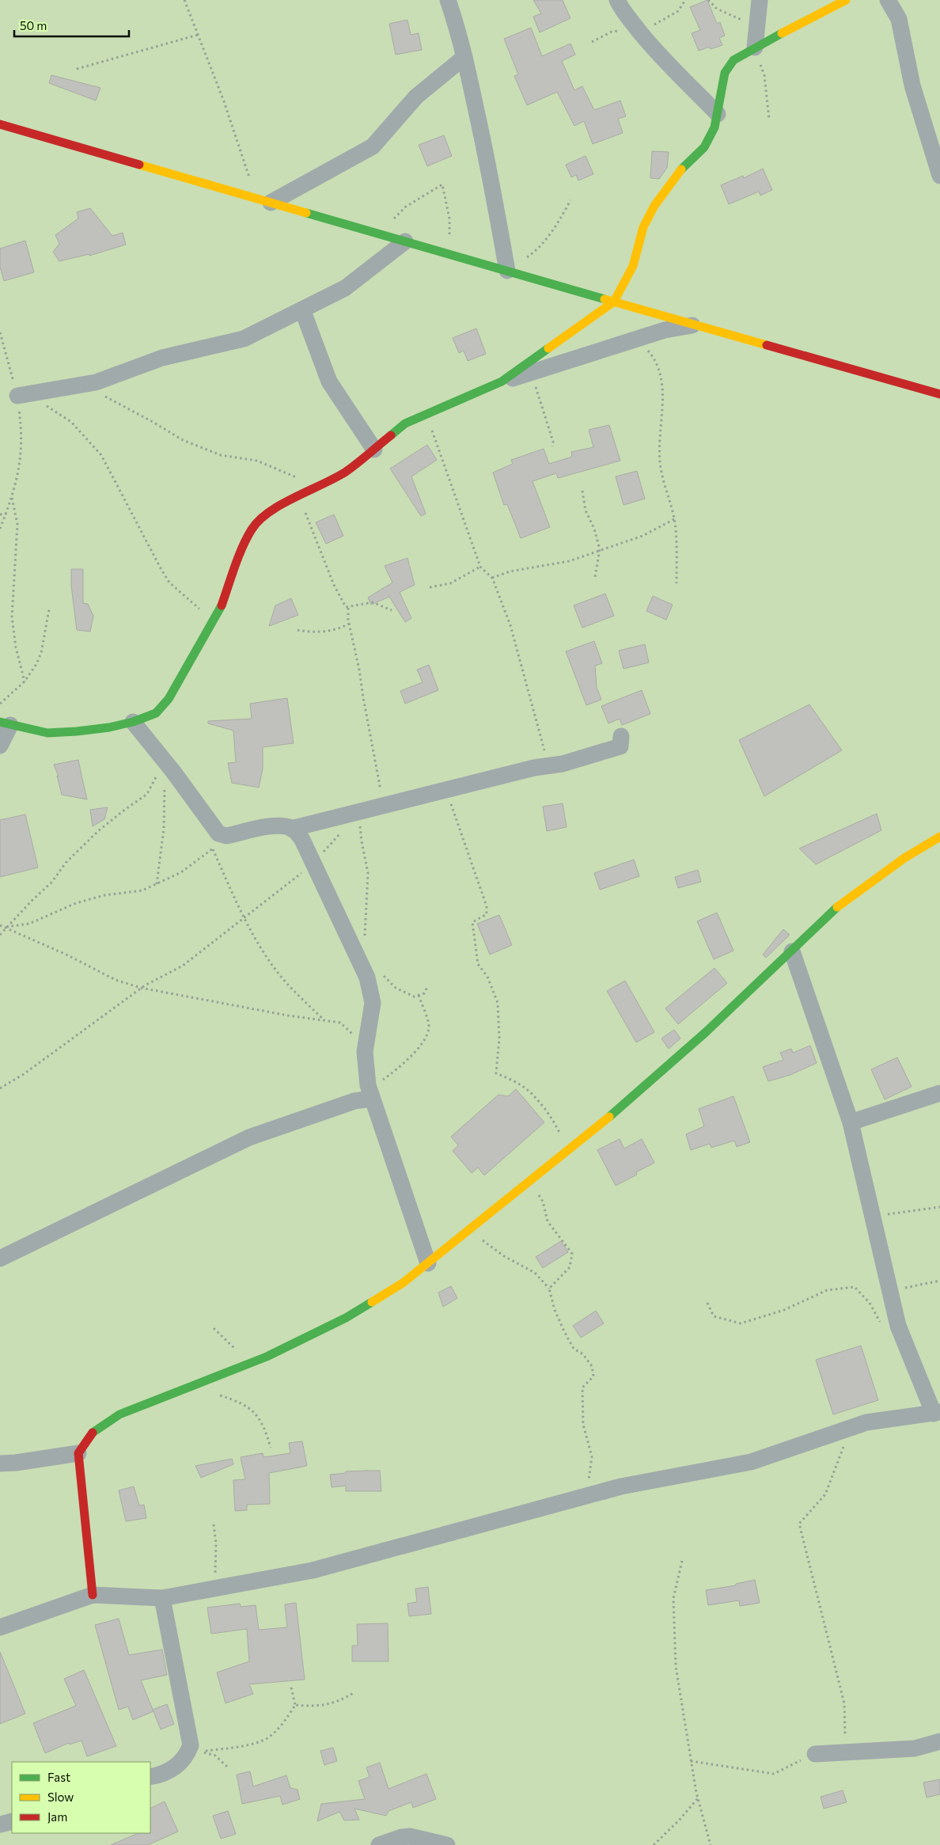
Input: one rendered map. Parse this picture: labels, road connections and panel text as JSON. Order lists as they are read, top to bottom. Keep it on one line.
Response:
{"legend":["Fast","Slow","Jam"],"scale_bar":"50 m"}
